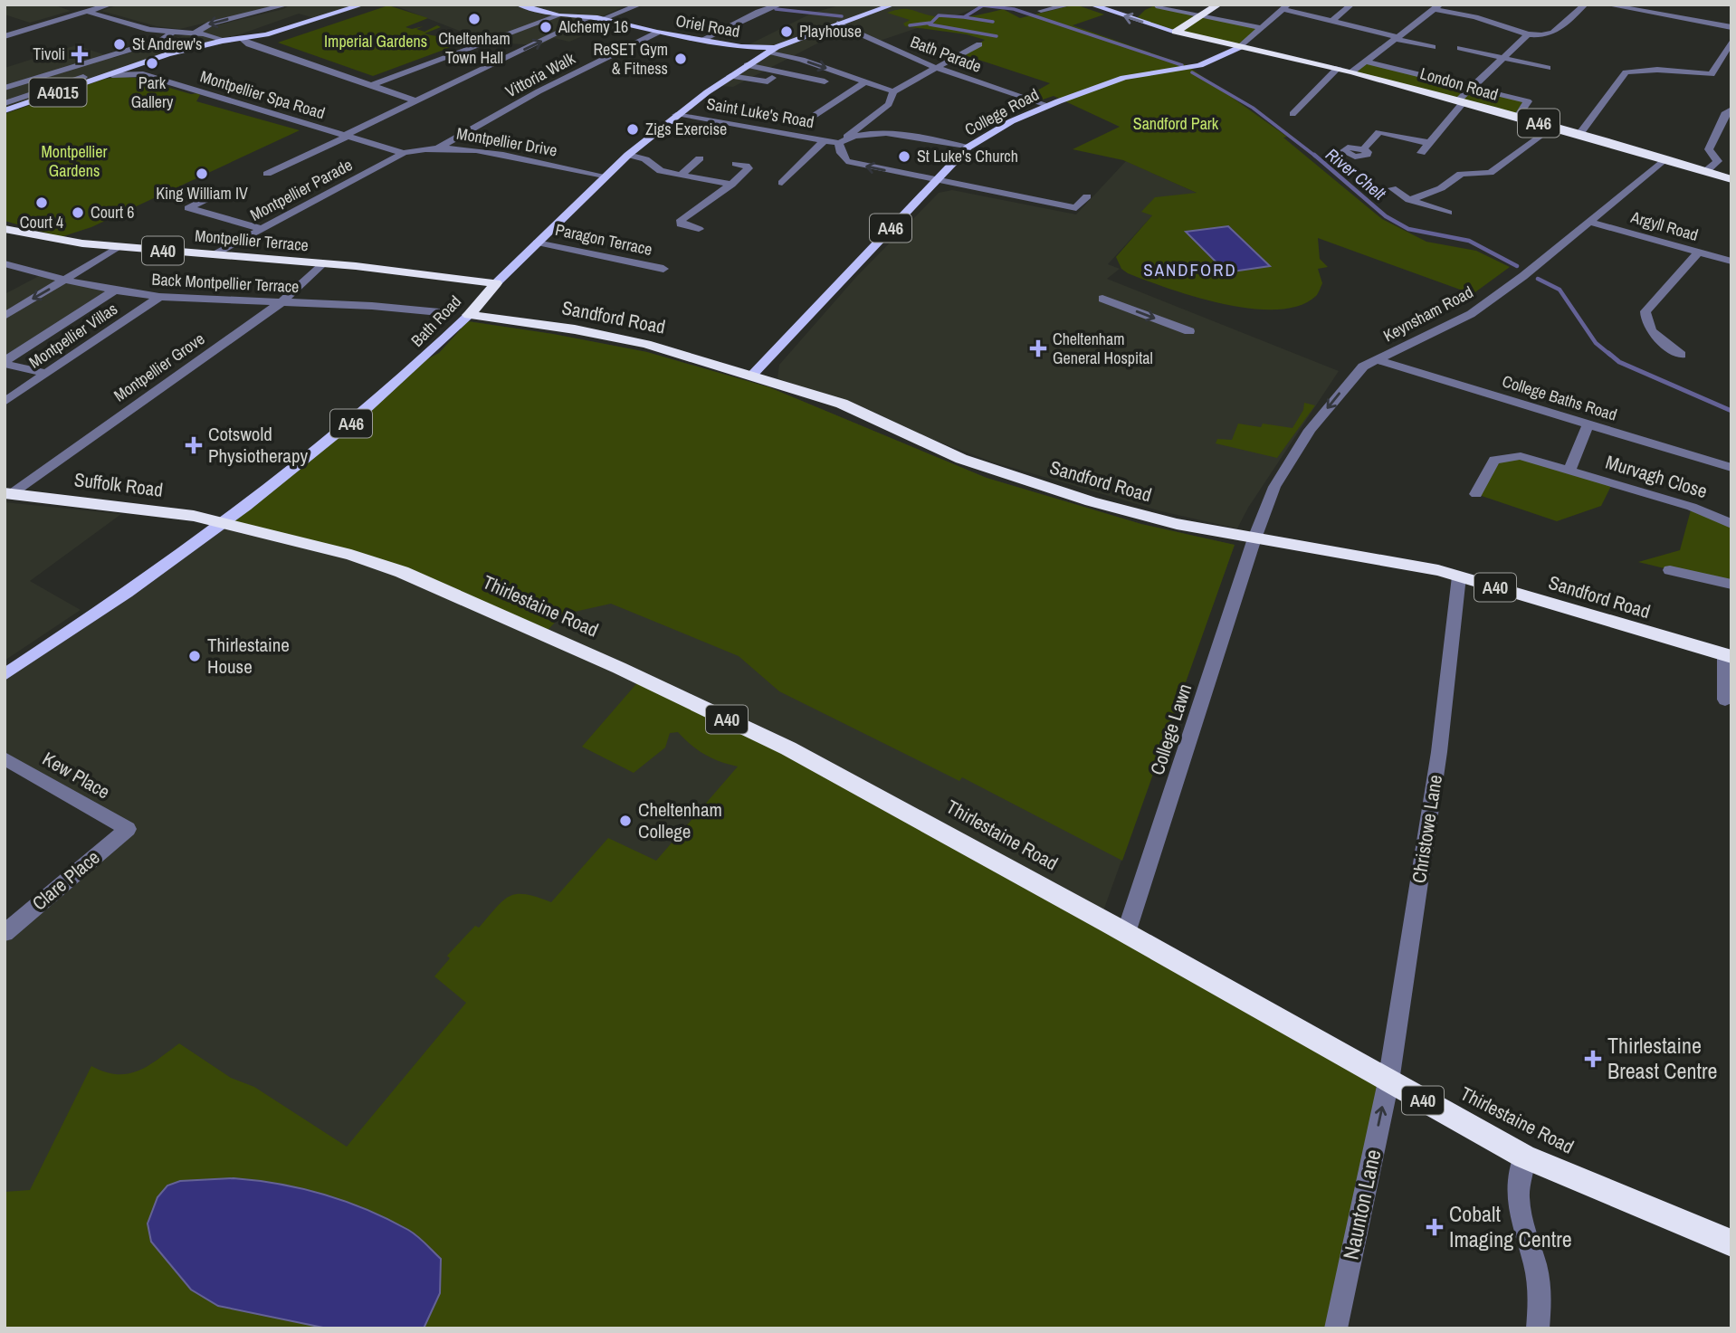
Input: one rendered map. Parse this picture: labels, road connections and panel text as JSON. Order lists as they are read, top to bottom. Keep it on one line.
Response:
{"streets":{"highway":["London Road","A46","Montpellier Terrace","A40","Sandford Road","Bath Road","Suffolk Road","Thirlestaine Road"],"main road":["Oriel Road","A4015","College Road"],"street":["Bath Parade","Vittoria Walk","Montpellier Spa Road","Saint Luke's Road","Montpellier Drive","Montpellier Parade","Argyll Road","Paragon Terrace","Back Montpellier Terrace","Keynsham Road","Montpellier Villas","Montpellier Grove","College Baths Road","Murvagh Close","College Lawn","Kew Place","Christowe Lane","Clare Place","Naunton Lane"]},"crossings":[["Oriel Road","Vittoria Walk"],["Oriel Road","A46"],["Oriel Road","Bath Road"],["Bath Parade","College Road"],["Bath Parade","Bath Road"],["Vittoria Walk","Montpellier Drive"],["London Road","College Road"],["London Road","A46"],["London Road","Keynsham Road"],["A4015","Montpellier Spa Road"],["Montpellier Spa Road","Montpellier Drive"],["Montpellier Spa Road","Montpellier Parade"],["College Road","Saint Luke's Road"],["College Road","Sandford Road"],["Saint Luke's Road","Bath Road"],["Montpellier Drive","Montpellier Parade"],["Montpellier Drive","Bath Road"],["Montpellier Parade","Montpellier Terrace"],["Argyll Road","Keynsham Road"],["Paragon Terrace","Bath Road"],["Montpellier Terrace","Bath Road"],["Montpellier Terrace","Montpellier Grove"],["Back Montpellier Terrace","Montpellier Villas"],["Back Montpellier Terrace","Montpellier Grove"],["Keynsham Road","Sandford Road"],["Keynsham Road","College Baths Road"],["Keynsham Road","College Lawn"],["Sandford Road","Bath Road"],["Sandford Road","College Lawn"],["Sandford Road","Christowe Lane"],["Bath Road","Suffolk Road"],["Bath Road","Thirlestaine Road"],["Montpellier Grove","Suffolk Road"],["Suffolk Road","Thirlestaine Road"],["Thirlestaine Road","College Lawn"],["Thirlestaine Road","Christowe Lane"],["Thirlestaine Road","Naunton Lane"],["Kew Place","Clare Place"],["Christowe Lane","Naunton Lane"]],"one_way":["Keynsham Road","Naunton Lane"],"districts":["SANDFORD"],"water":["River Chelt"],"parks":["Imperial Gardens","Sandford Park","Montpellier Gardens"],"places":{"other":["Cheltenham Town Hall","Alchemy 16","Playhouse","St Andrew's","ReSET Gym & Fitness","Park Gallery","Zigs Exercise","St Luke's Church","King William IV","Court 4","Court 6","Thirlestaine House","Cheltenham College"],"health":["Tivoli","Cheltenham General Hospital","Cotswold Physiotherapy","Thirlestaine Breast Centre","Cobalt Imaging Centre"]}}
